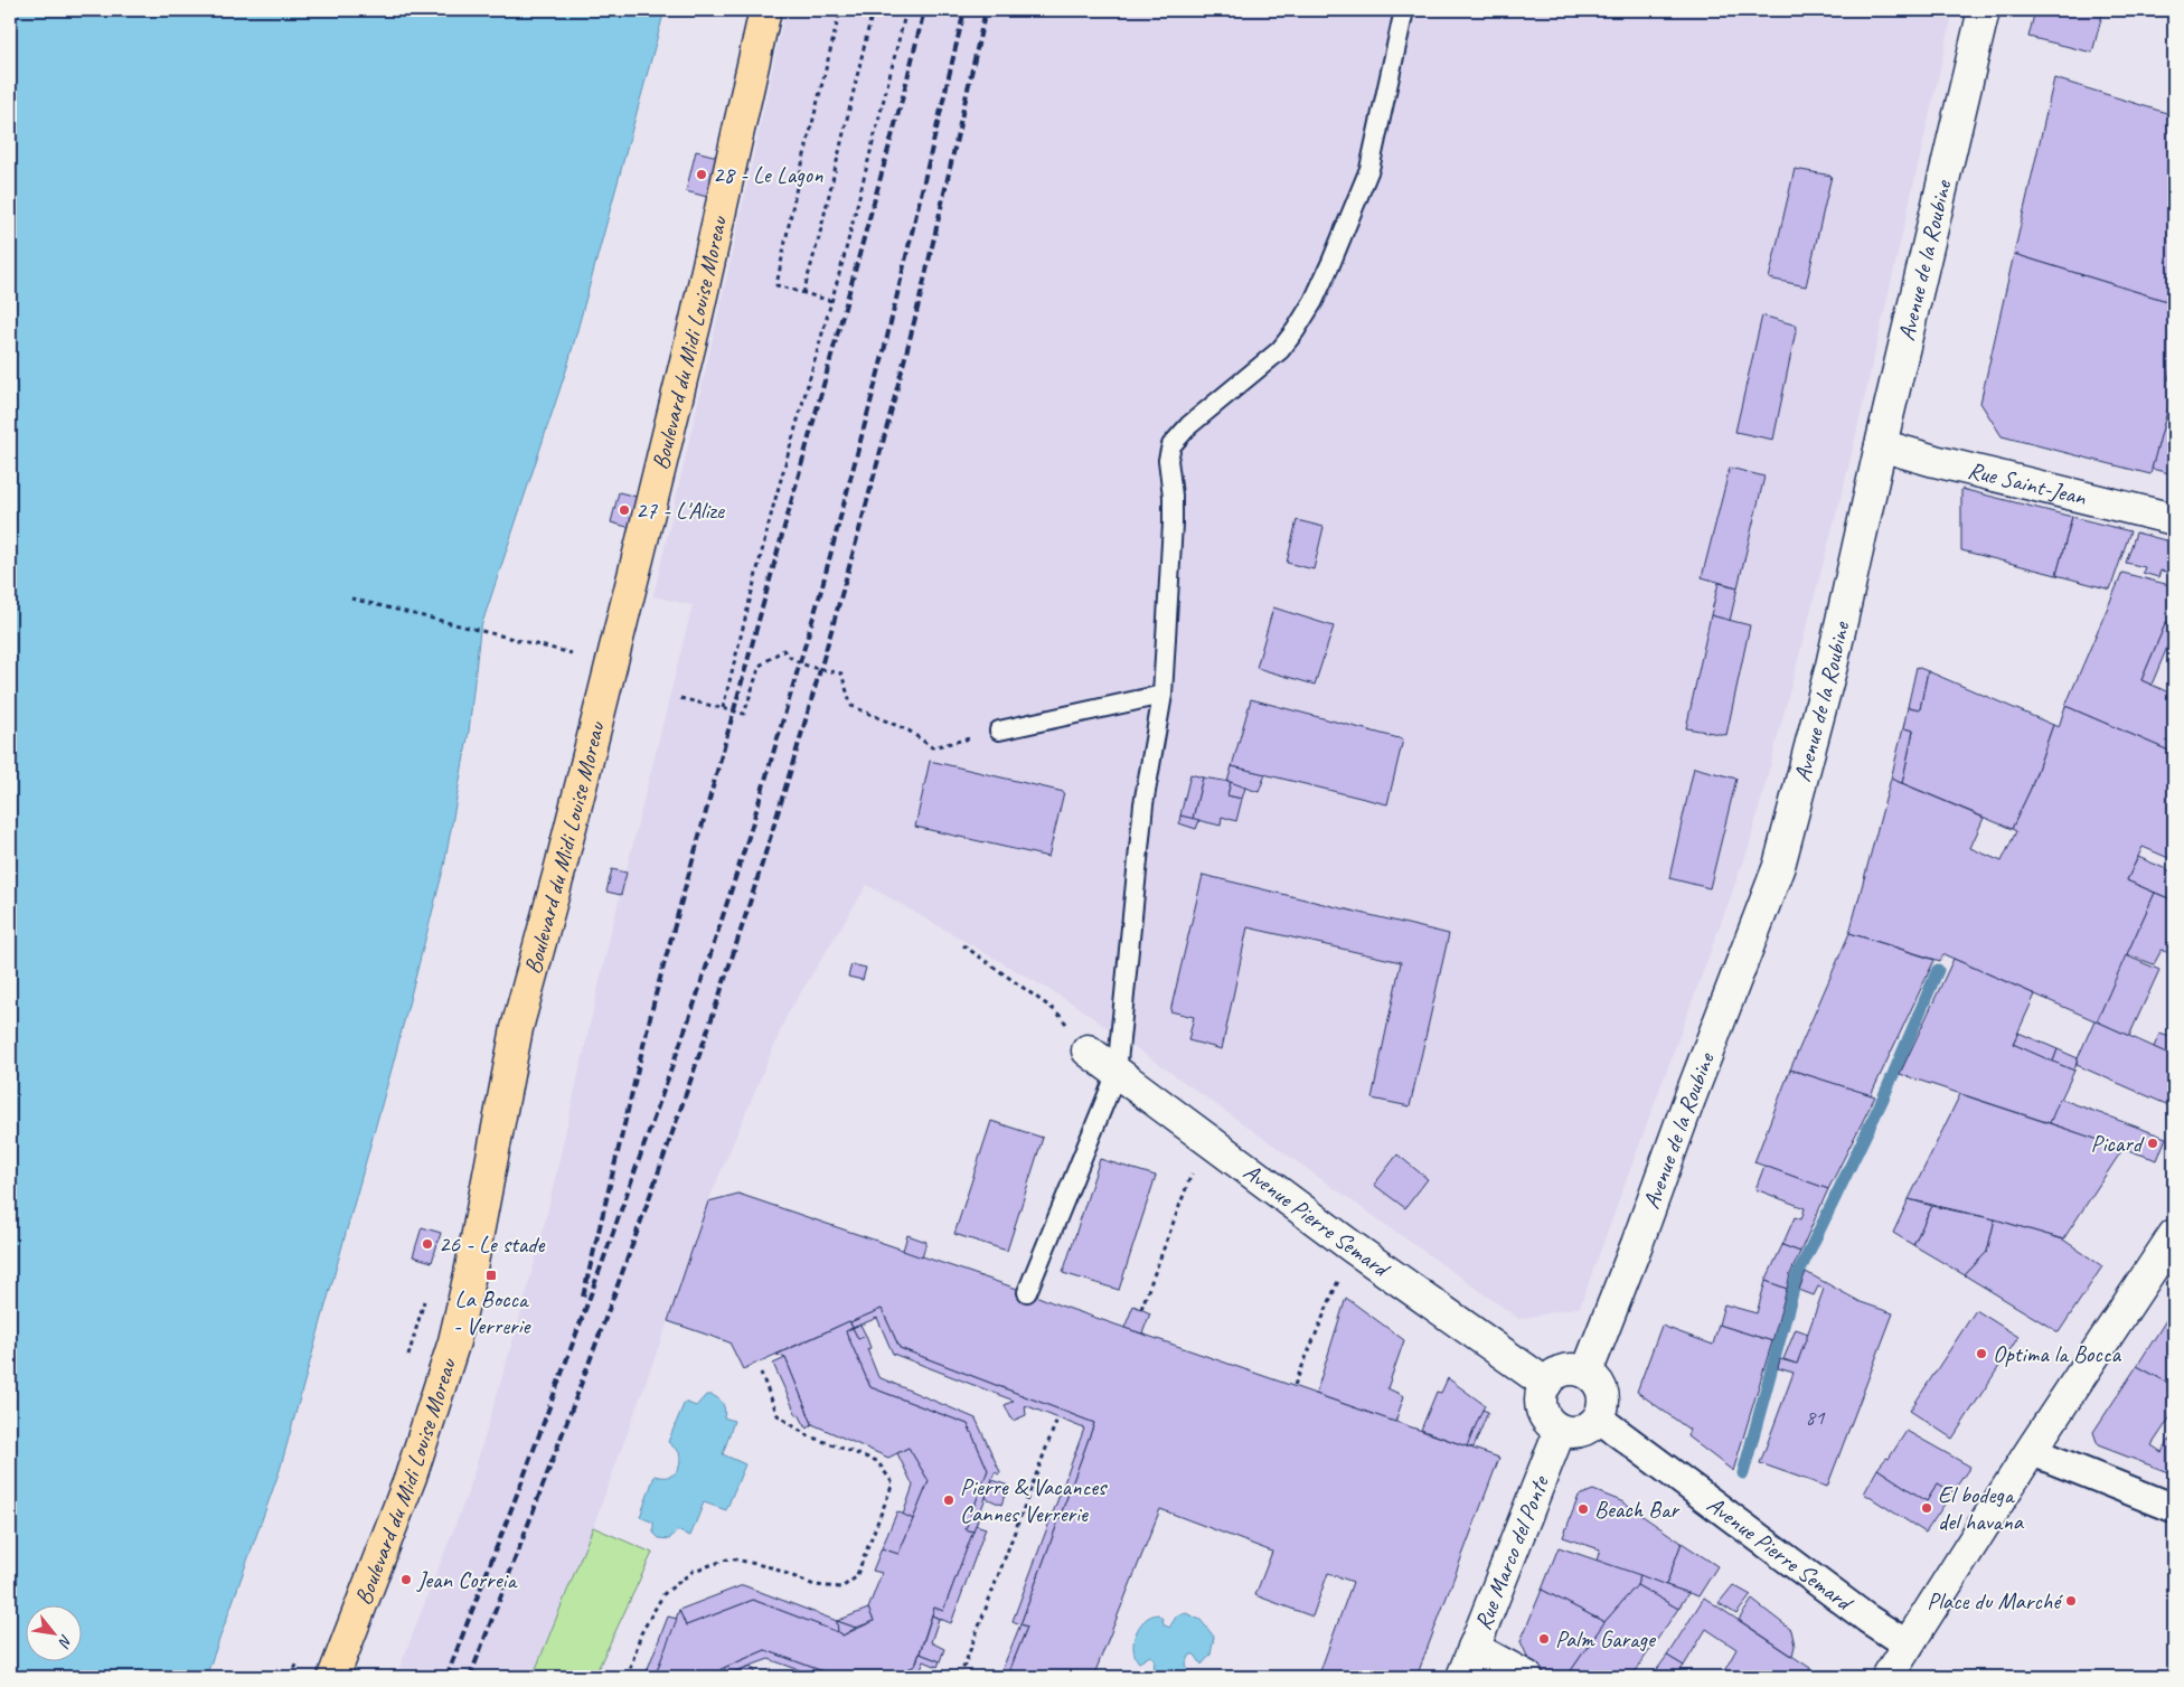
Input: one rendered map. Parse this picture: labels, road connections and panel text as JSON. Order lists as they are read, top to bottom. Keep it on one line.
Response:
{"streets":{"main road":["Boulevard du Midi Louise Moreau"],"street":["Avenue de la Roubine","Rue Saint-Jean","Avenue Pierre Semard","Rue Marco del Ponte"]},"crossings":[["Avenue de la Roubine","Rue Saint-Jean"],["Avenue de la Roubine","Avenue Pierre Semard"],["Avenue de la Roubine","Rue Marco del Ponte"],["Avenue Pierre Semard","Rue Marco del Ponte"]],"places":{"other":["28 - Le Lagon","27 - L'Alize","Picard","26 - Le stade","Optima la Bocca","Pierre & Vacances Cannes Verrerie","El bodega del havana","Beach Bar","Jean Correia","Place du Marché","Palm Garage"],"transit":["La Bocca - Verrerie"]},"house_numbers":["81"],"north":"bottom right"}
